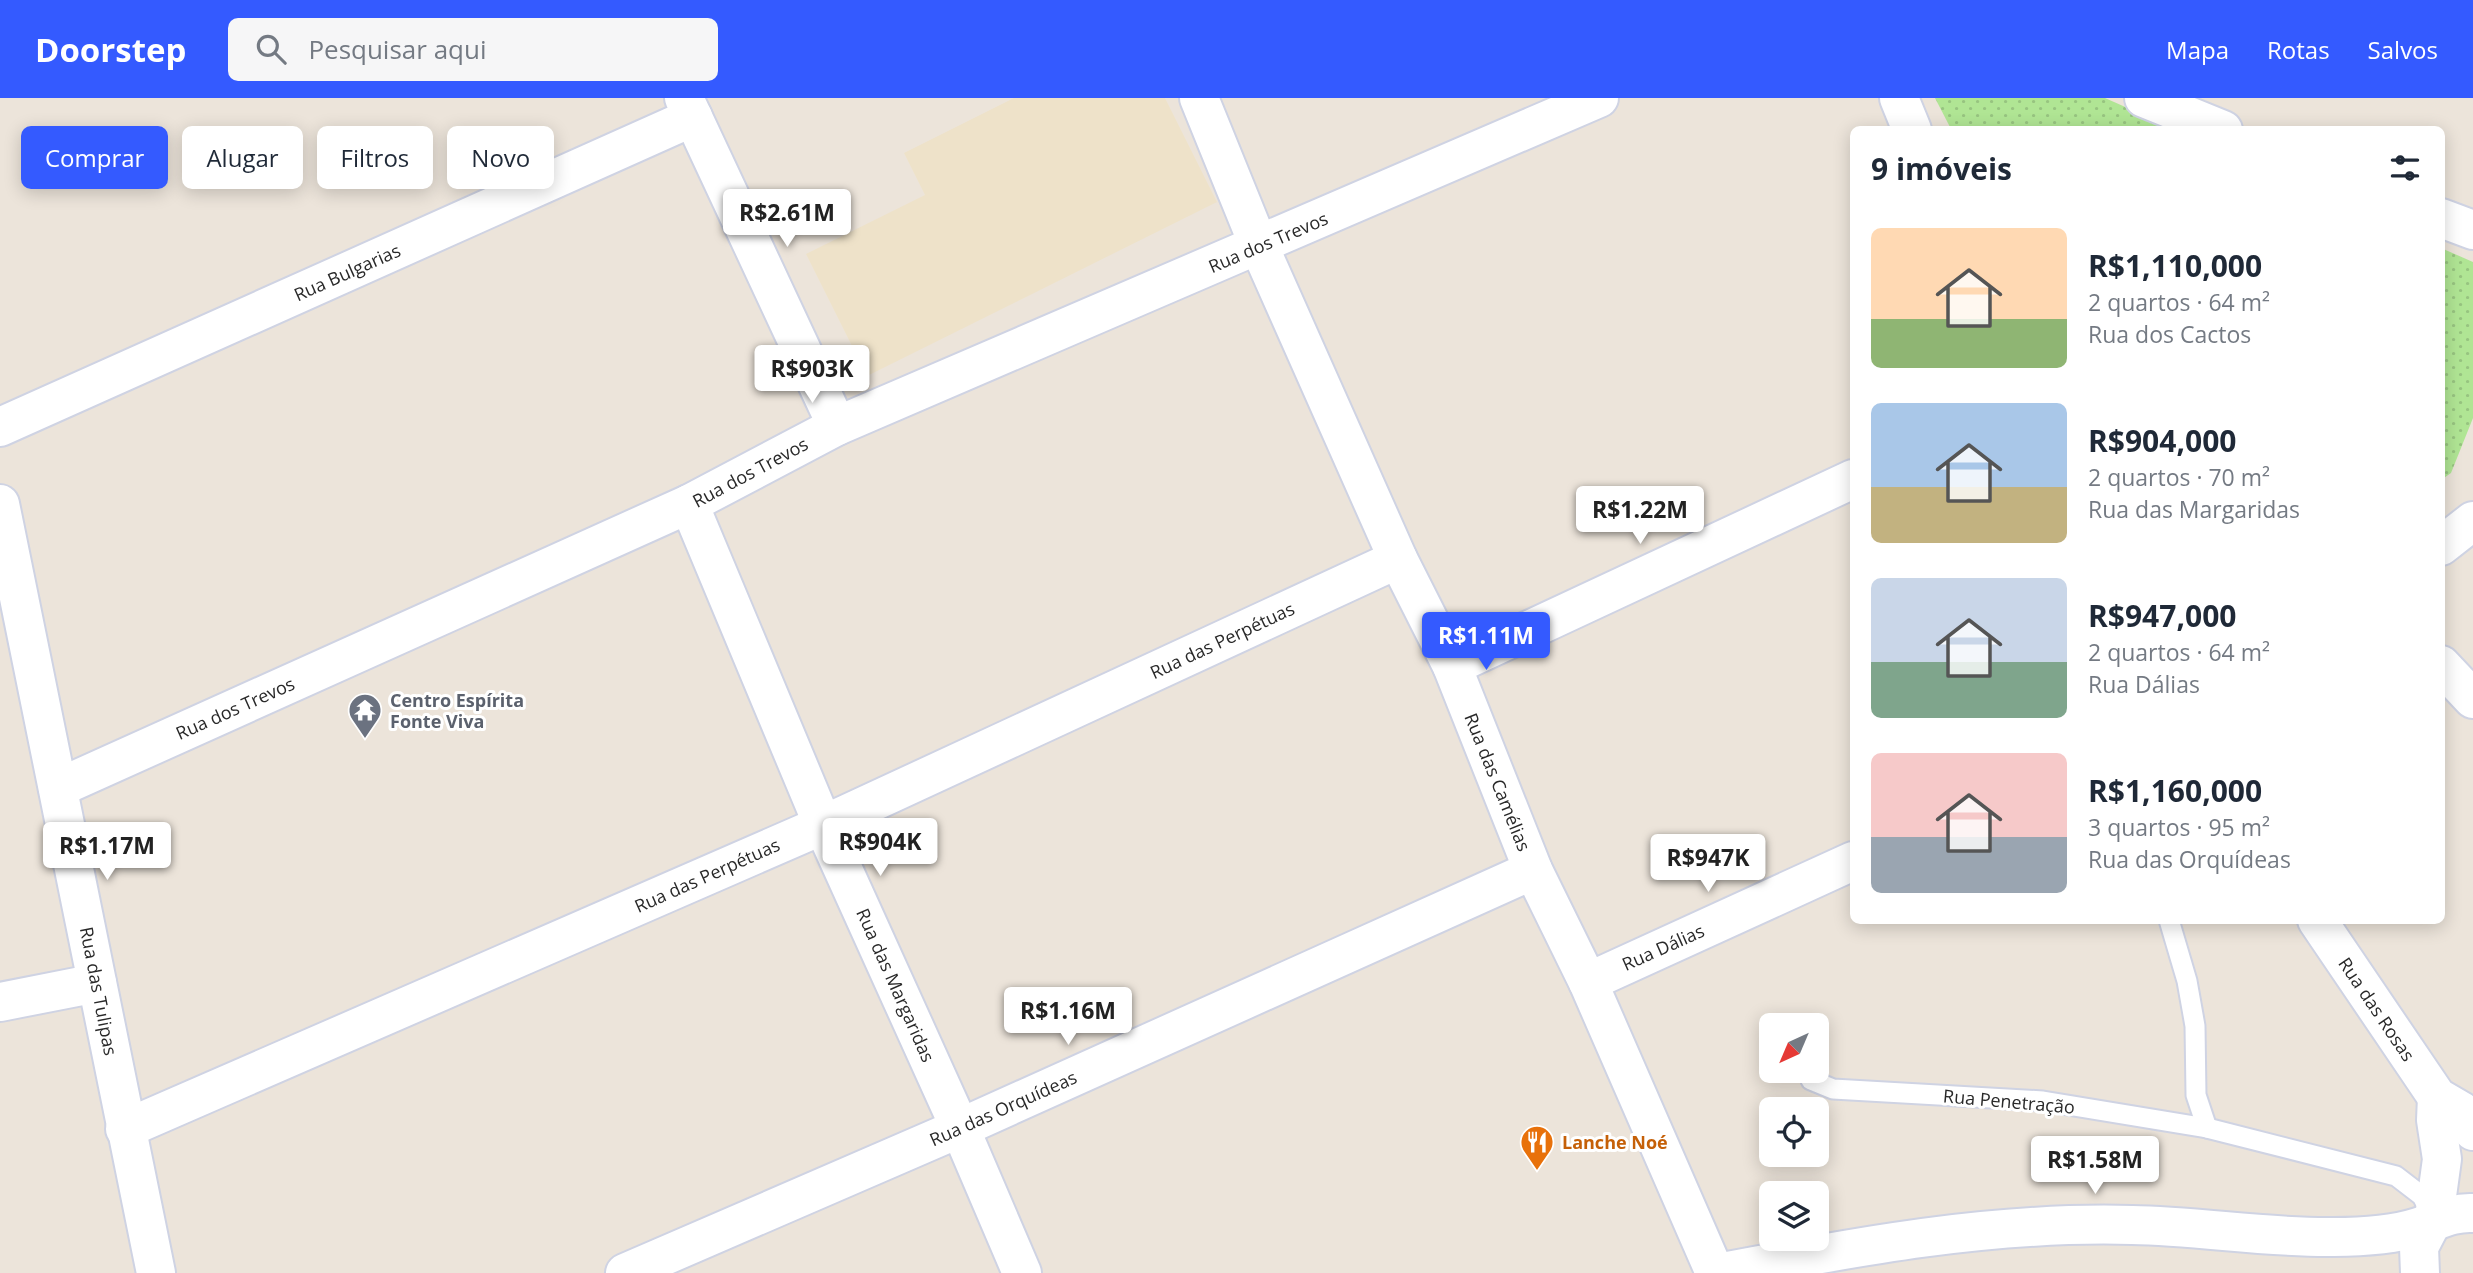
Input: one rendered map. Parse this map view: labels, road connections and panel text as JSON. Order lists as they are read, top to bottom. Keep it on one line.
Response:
{"streets":{"street":["Rua dos Trevos","Rua Bulgarias","Rua das Perpétuas","Rua das Camélias","Rua Dálias","Rua das Margaridas","Rua das Tulipas","Rua das Rosas","Rua das Orquídeas"],"lane":["Rua Penetração"]},"crossings":[["Rua dos Trevos","Rua das Camélias"],["Rua dos Trevos","Rua das Margaridas"],["Rua dos Trevos","Rua das Tulipas"],["Rua das Perpétuas","Rua das Camélias"],["Rua das Perpétuas","Rua das Margaridas"],["Rua das Perpétuas","Rua das Tulipas"],["Rua das Camélias","Rua Dálias"],["Rua das Camélias","Rua das Orquídeas"],["Rua das Margaridas","Rua das Orquídeas"]],"places":{"temple":["Centro Espírita Fonte Viva"],"restaurant":["Lanche Noé"]},"north":"bottom left","page":{"header":"Doorstep","search":"Pesquisar aqui","nav":["Mapa","Rotas","Salvos"],"chip":["Comprar","Alugar","Filtros","Novo"],"heading":"9 imóveis","price":["R$2.61M","R$903K","R$1.22M","R$1.11M","R$904K","R$1.17M","R$947K","R$1.16M","R$1.58M"],"list":[{"name":"R$1,110,000","note":"2 quartos · 64 m² · Rua dos Cactos"},{"name":"R$904,000","note":"2 quartos · 70 m² · Rua das Margaridas"},{"name":"R$947,000","note":"2 quartos · 64 m² · Rua Dálias"},{"name":"R$1,160,000","note":"3 quartos · 95 m² · Rua das Orquídeas"}]}}
